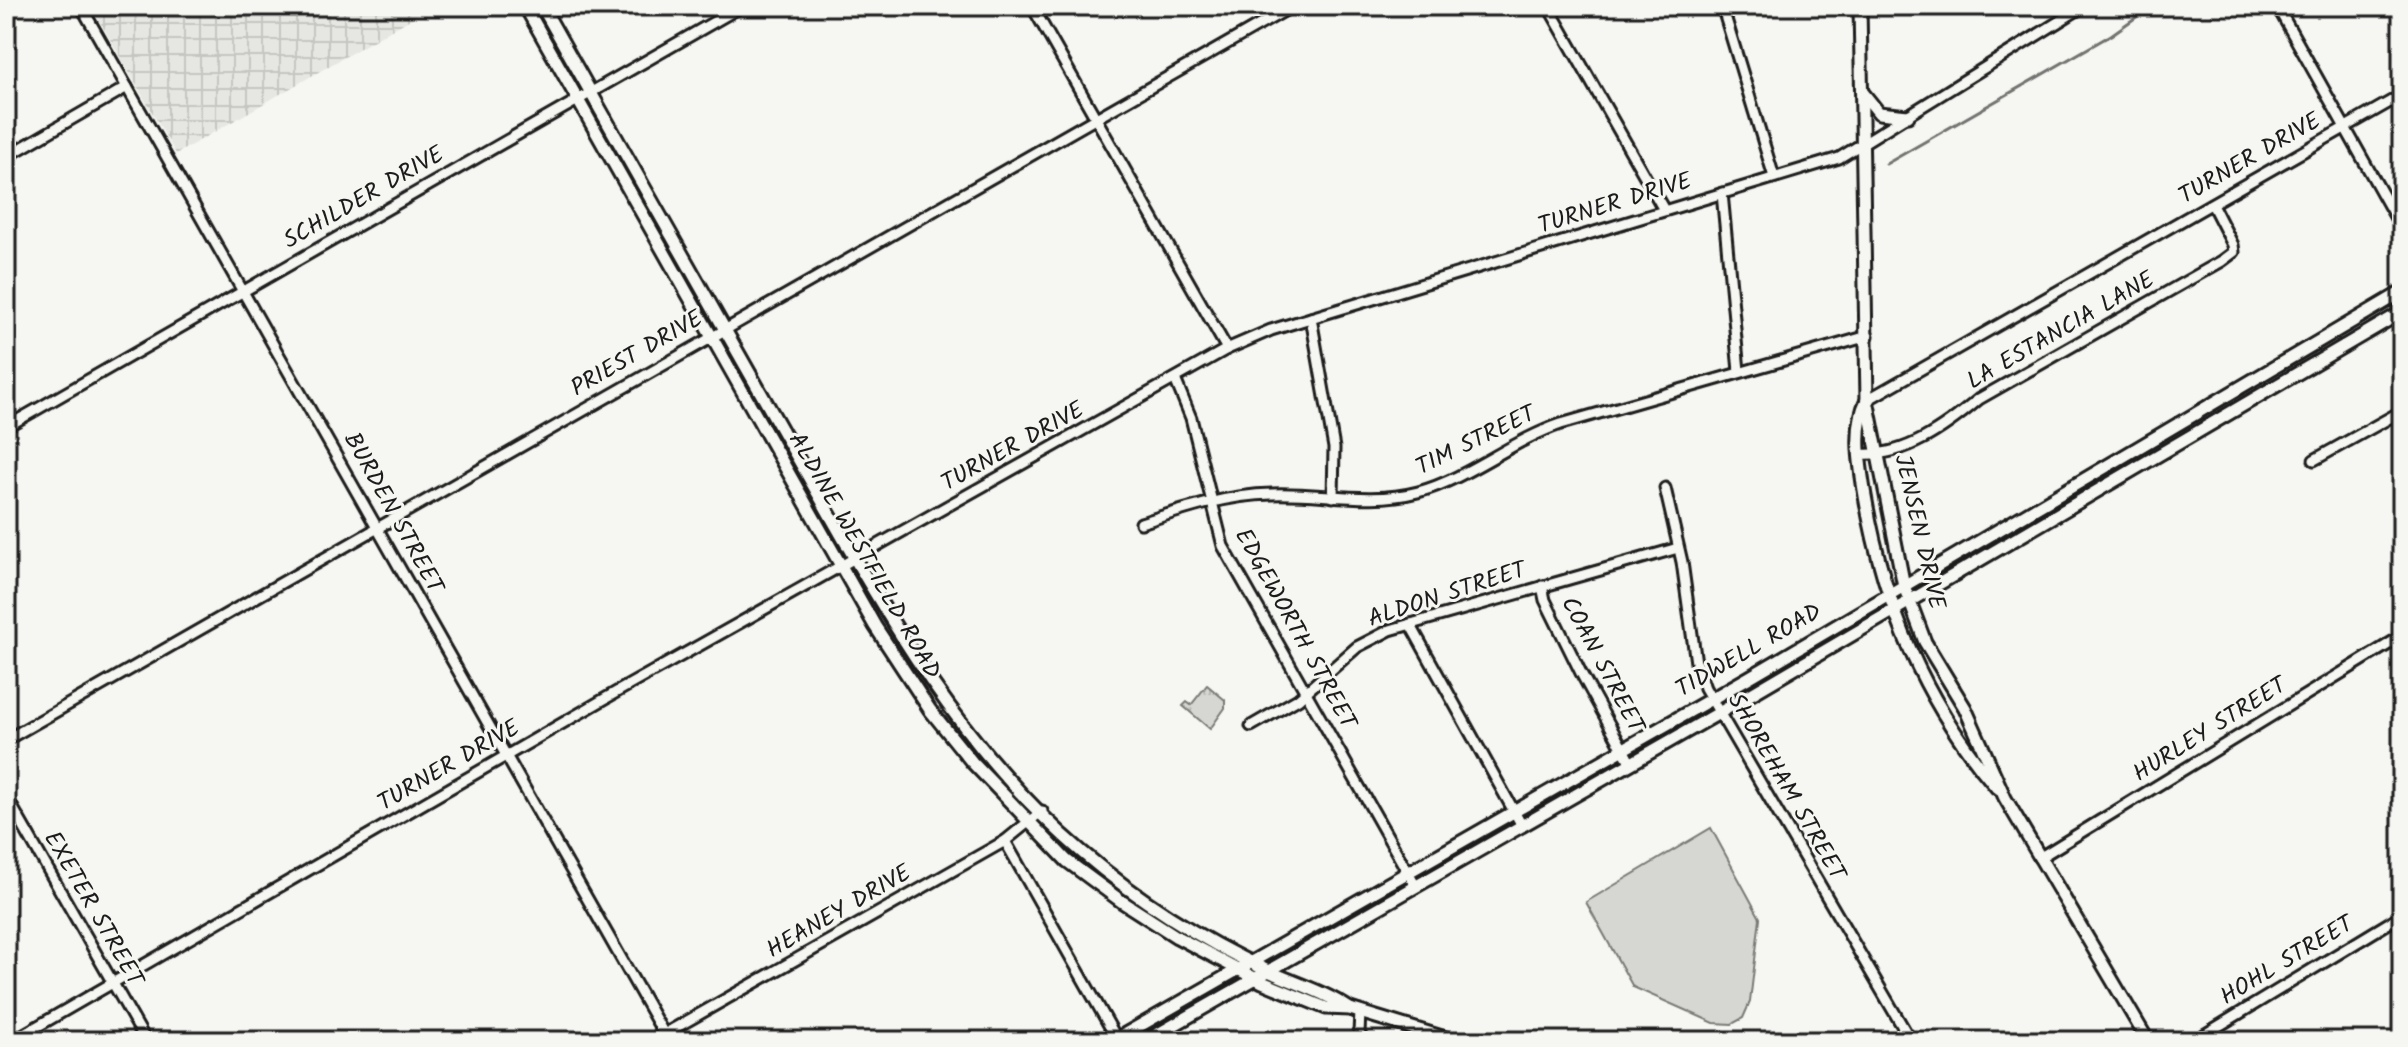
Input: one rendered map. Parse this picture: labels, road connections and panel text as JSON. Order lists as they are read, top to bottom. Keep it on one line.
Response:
{"streets":{"main road":["JENSEN DRIVE","ALDINE WESTFIELD ROAD","TIDWELL ROAD"],"street":["TURNER DRIVE","SCHILDER DRIVE","LA ESTANCIA LANE","PRIEST DRIVE","TIM STREET","BURDEN STREET","ALDON STREET","EDGEWORTH STREET","COAN STREET","HURLEY STREET","SHOREHAM STREET","EXETER STREET","HEANEY DRIVE","HOHL STREET"]},"crossings":[["TURNER DRIVE","LA ESTANCIA LANE"],["TURNER DRIVE","BURDEN STREET"],["TURNER DRIVE","JENSEN DRIVE"],["TURNER DRIVE","ALDINE WESTFIELD ROAD"],["TURNER DRIVE","EDGEWORTH STREET"],["TURNER DRIVE","EXETER STREET"],["SCHILDER DRIVE","BURDEN STREET"],["SCHILDER DRIVE","ALDINE WESTFIELD ROAD"],["LA ESTANCIA LANE","JENSEN DRIVE"],["PRIEST DRIVE","BURDEN STREET"],["PRIEST DRIVE","ALDINE WESTFIELD ROAD"],["TIM STREET","JENSEN DRIVE"],["TIM STREET","EDGEWORTH STREET"],["BURDEN STREET","HEANEY DRIVE"],["JENSEN DRIVE","TIDWELL ROAD"],["JENSEN DRIVE","HURLEY STREET"],["ALDINE WESTFIELD ROAD","TIDWELL ROAD"],["ALDINE WESTFIELD ROAD","HEANEY DRIVE"],["ALDON STREET","EDGEWORTH STREET"],["ALDON STREET","COAN STREET"],["ALDON STREET","SHOREHAM STREET"],["EDGEWORTH STREET","TIDWELL ROAD"],["TIDWELL ROAD","COAN STREET"],["TIDWELL ROAD","SHOREHAM STREET"]]}
